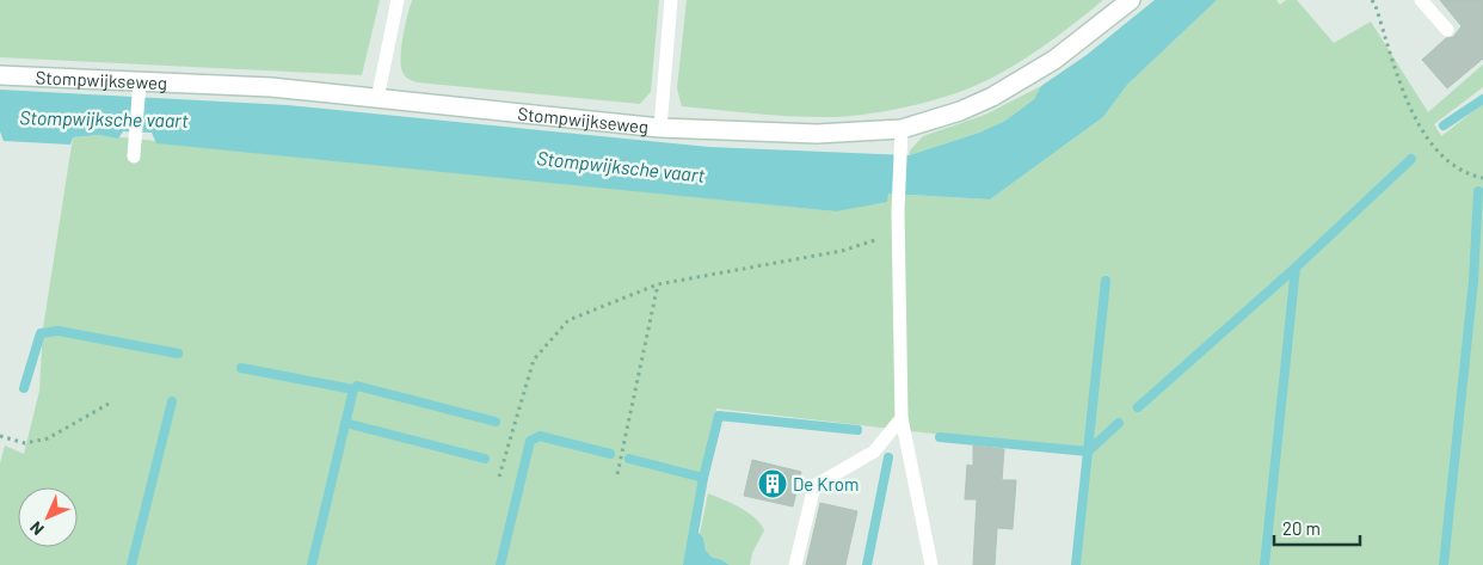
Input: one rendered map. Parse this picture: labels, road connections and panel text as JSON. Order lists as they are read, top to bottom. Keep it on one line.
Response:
{"streets":{"street":["Stompwijkseweg"]},"water":["Stompwijksche vaart"],"places":{"building":["De Krom"]},"scale_bar":"20 m","north":"bottom left"}
